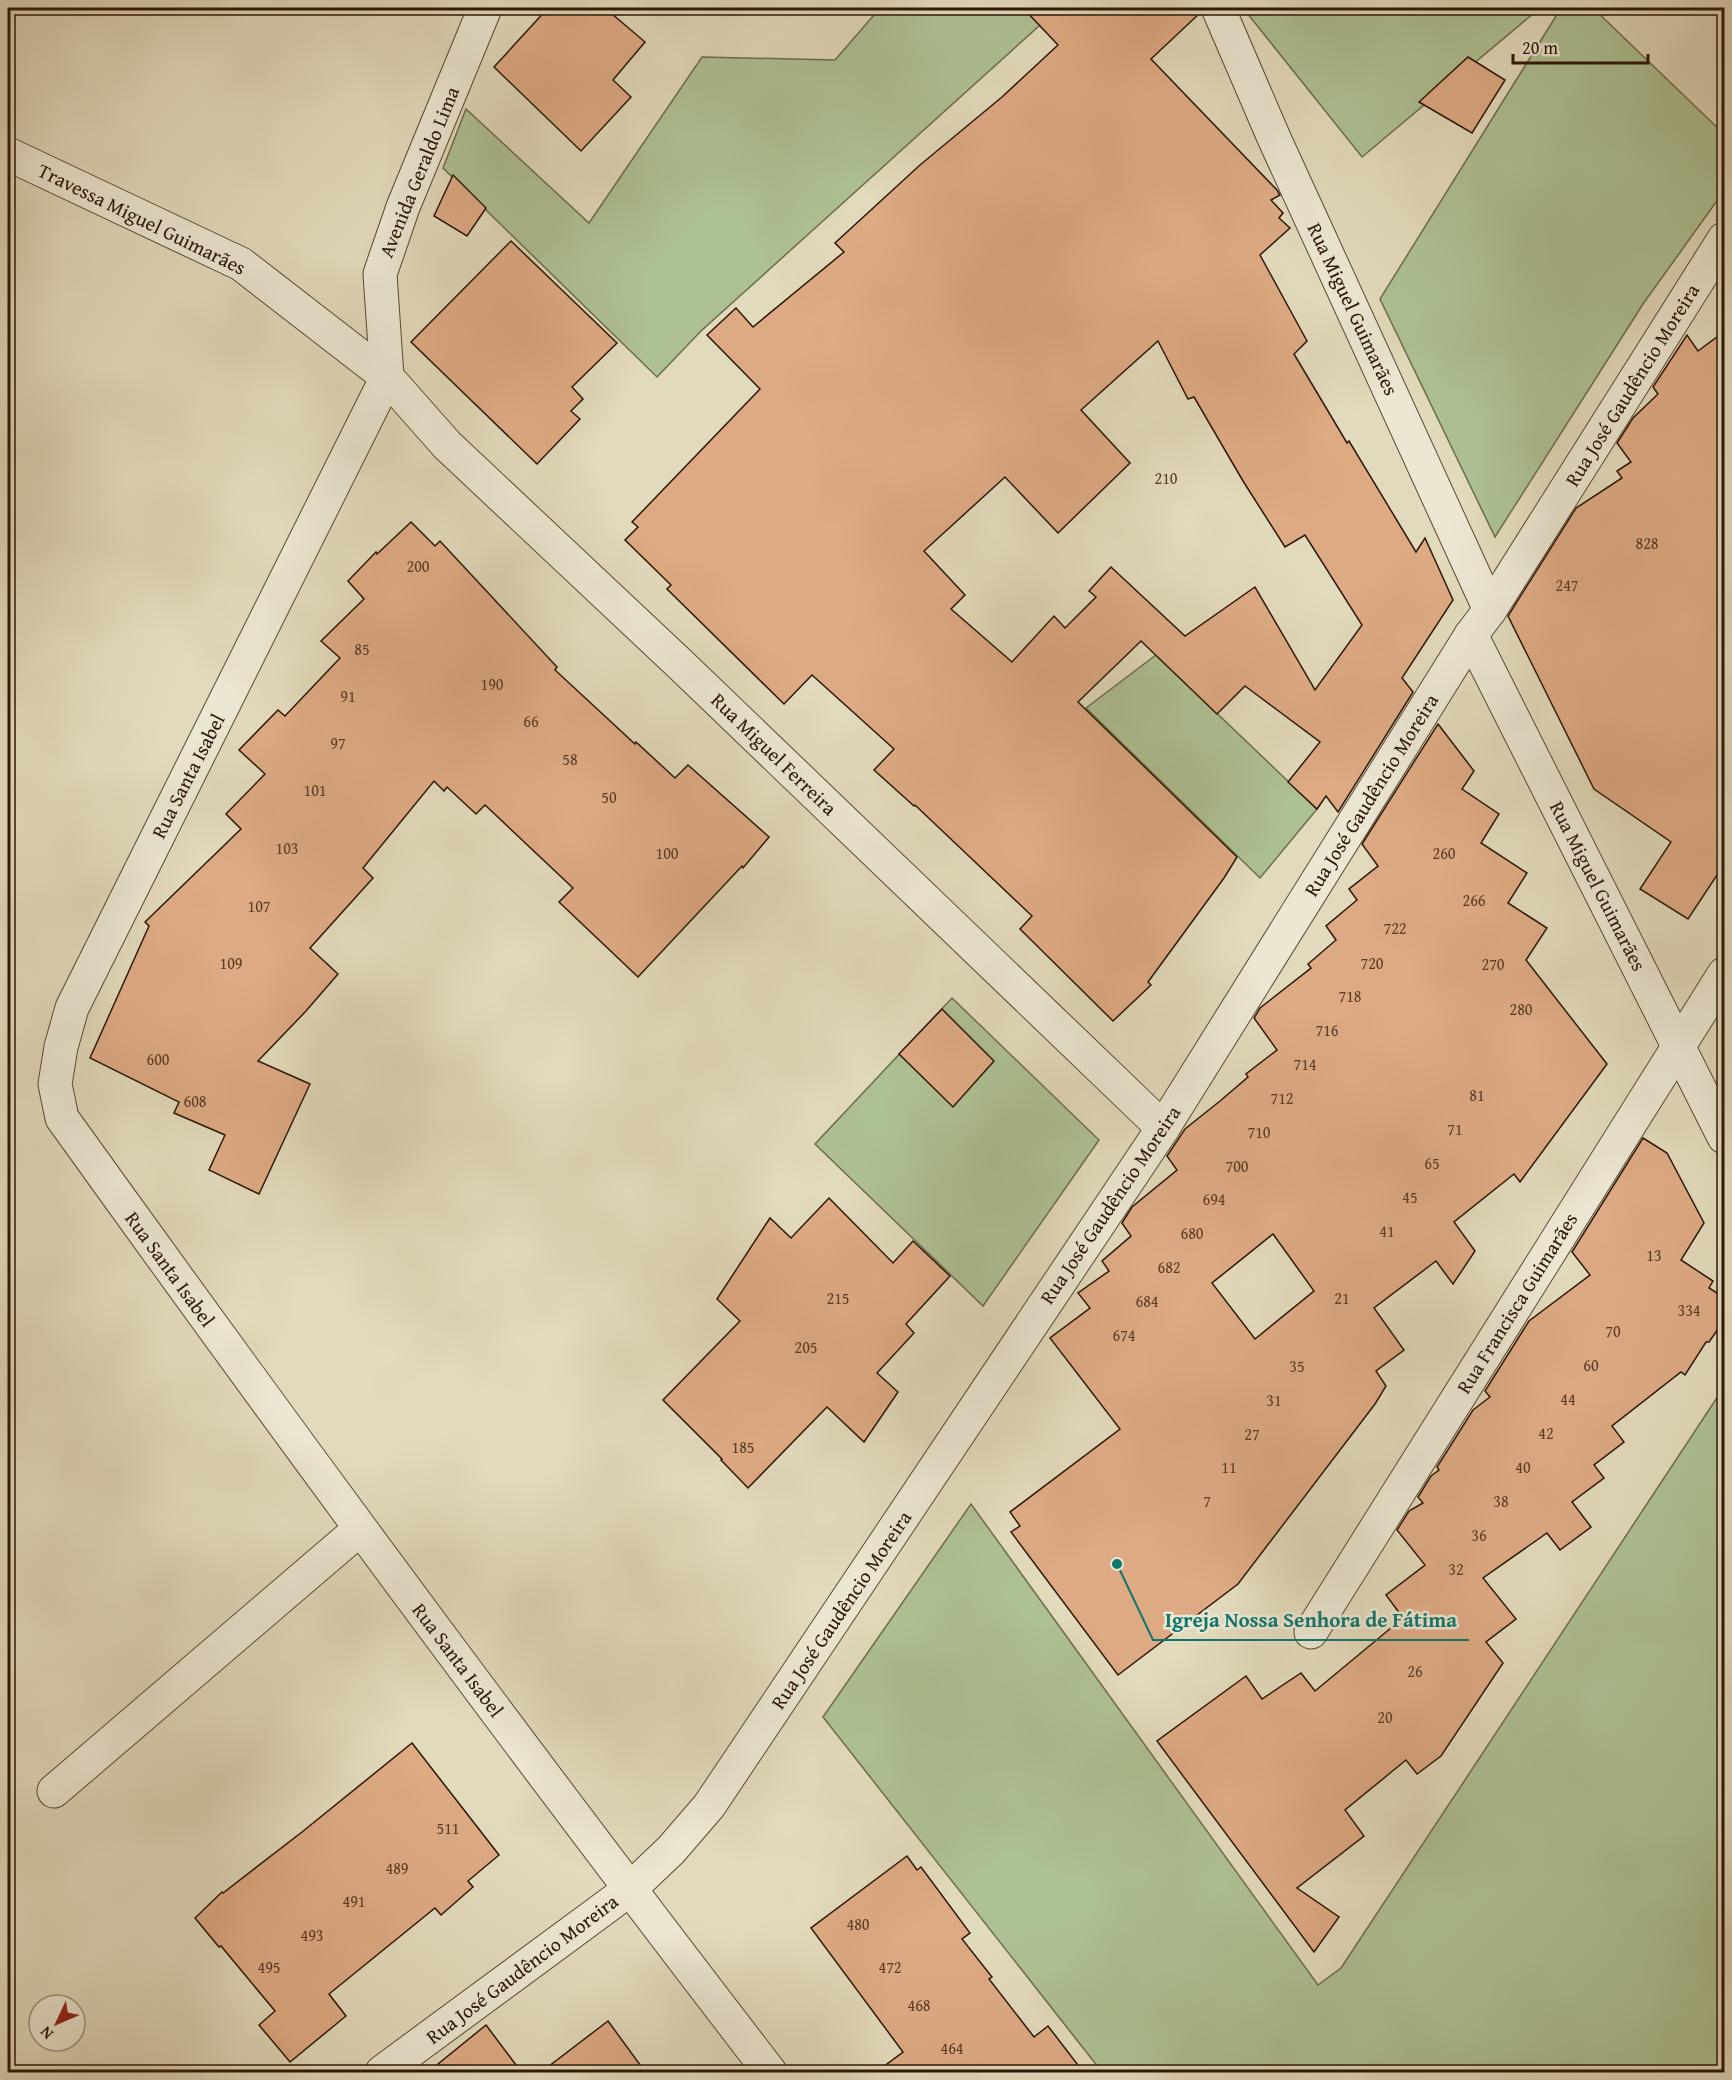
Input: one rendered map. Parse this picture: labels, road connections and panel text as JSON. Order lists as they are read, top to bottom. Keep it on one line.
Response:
{"streets":{"street":["Avenida Geraldo Lima","Travessa Miguel Guimarães","Rua Miguel Guimarães","Rua José Gaudêncio Moreira","Rua Miguel Ferreira","Rua Santa Isabel","Rua Francisca Guimarães"]},"crossings":[["Avenida Geraldo Lima","Travessa Miguel Guimarães"],["Avenida Geraldo Lima","Rua Miguel Ferreira"],["Avenida Geraldo Lima","Rua Santa Isabel"],["Travessa Miguel Guimarães","Rua Miguel Ferreira"],["Travessa Miguel Guimarães","Rua Santa Isabel"],["Rua Miguel Guimarães","Rua José Gaudêncio Moreira"],["Rua Miguel Guimarães","Rua Francisca Guimarães"],["Rua José Gaudêncio Moreira","Rua Miguel Ferreira"],["Rua José Gaudêncio Moreira","Rua Santa Isabel"],["Rua Miguel Ferreira","Rua Santa Isabel"]],"places":["Igreja Nossa Senhora de Fátima"],"house_numbers":["210","828","200","247","85","190","91","66","97","58","101","50","103","100","260","266","107","722","109","720","270","718","280","716","600","714","81","712","608","71","710","65","700","45","694","41","680","13","682","215","21","684","334","70","674","205","60","35","44","31","42","27","185","11","40","7","38","36","32","26","20","511","489","491","480","493","495","472","468","464"],"scale_bar":"20 m","north":"bottom left"}
